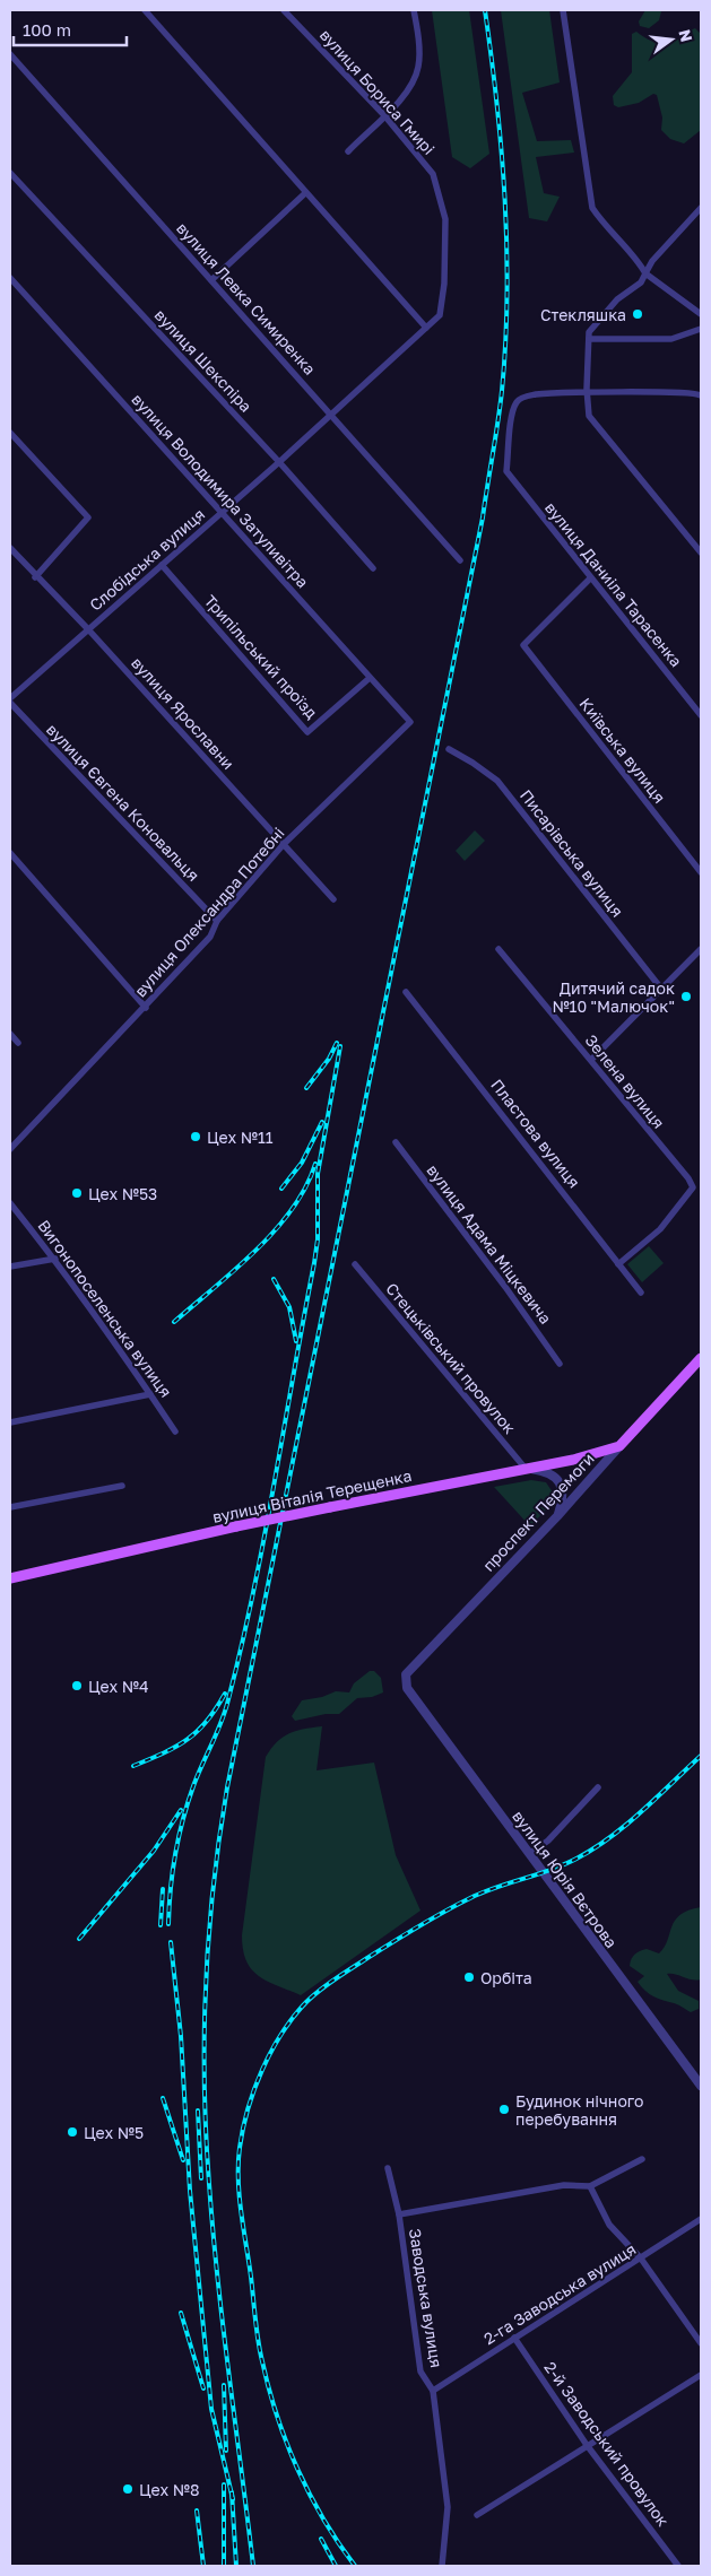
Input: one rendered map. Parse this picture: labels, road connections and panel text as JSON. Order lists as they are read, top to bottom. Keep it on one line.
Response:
{"streets":{"main road":["вулиця Віталія Терещенка","проспект Перемоги"],"street":["вулиця Бориса Гмирі","вулиця Левка Симиренка","вулиця Шекспіра","вулиця Володимира Затуливітра","Слобідська вулиця","вулиця Даниіла Тарасенка","Трипільський проїзд","вулиця Ярославни","Київська вулиця","вулиця Євгена Коновальця","Писарівська вулиця","вулиця Олександра Потебні","Зелена вулиця","Пластова вулиця","вулиця Адама Міцкевича","Вигонопоселенська вулиця","Стецьківський провулок","вулиця Юрія Вєтрова","2-га Заводська вулиця","Заводська вулиця","2-й Заводський провулок"]},"crossings":[["вулиця Бориса Гмирі","Слобідська вулиця"],["вулиця Левка Симиренка","Слобідська вулиця"],["вулиця Шекспіра","Слобідська вулиця"],["вулиця Володимира Затуливітра","Слобідська вулиця"],["вулиця Володимира Затуливітра","Трипільський проїзд"],["вулиця Володимира Затуливітра","вулиця Олександра Потебні"],["Слобідська вулиця","Трипільський проїзд"],["Слобідська вулиця","вулиця Ярославни"],["Слобідська вулиця","вулиця Євгена Коновальця"],["вулиця Даниіла Тарасенка","Київська вулиця"],["вулиця Ярославни","вулиця Олександра Потебні"],["вулиця Євгена Коновальця","вулиця Олександра Потебні"],["Зелена вулиця","Пластова вулиця"],["Стецьківський провулок","вулиця Віталія Терещенка"],["вулиця Віталія Терещенка","проспект Перемоги"],["проспект Перемоги","вулиця Юрія Вєтрова"],["2-га Заводська вулиця","Заводська вулиця"],["2-га Заводська вулиця","2-й Заводський провулок"]],"places":["Стекляшка","Дитячий садок №10 \"Малючок\"","Цех №11","Цех №53","Цех №4","Орбіта","Будинок нічного перебування","Цех №5","Цех №8"],"scale_bar":"100 m","north":"right"}
